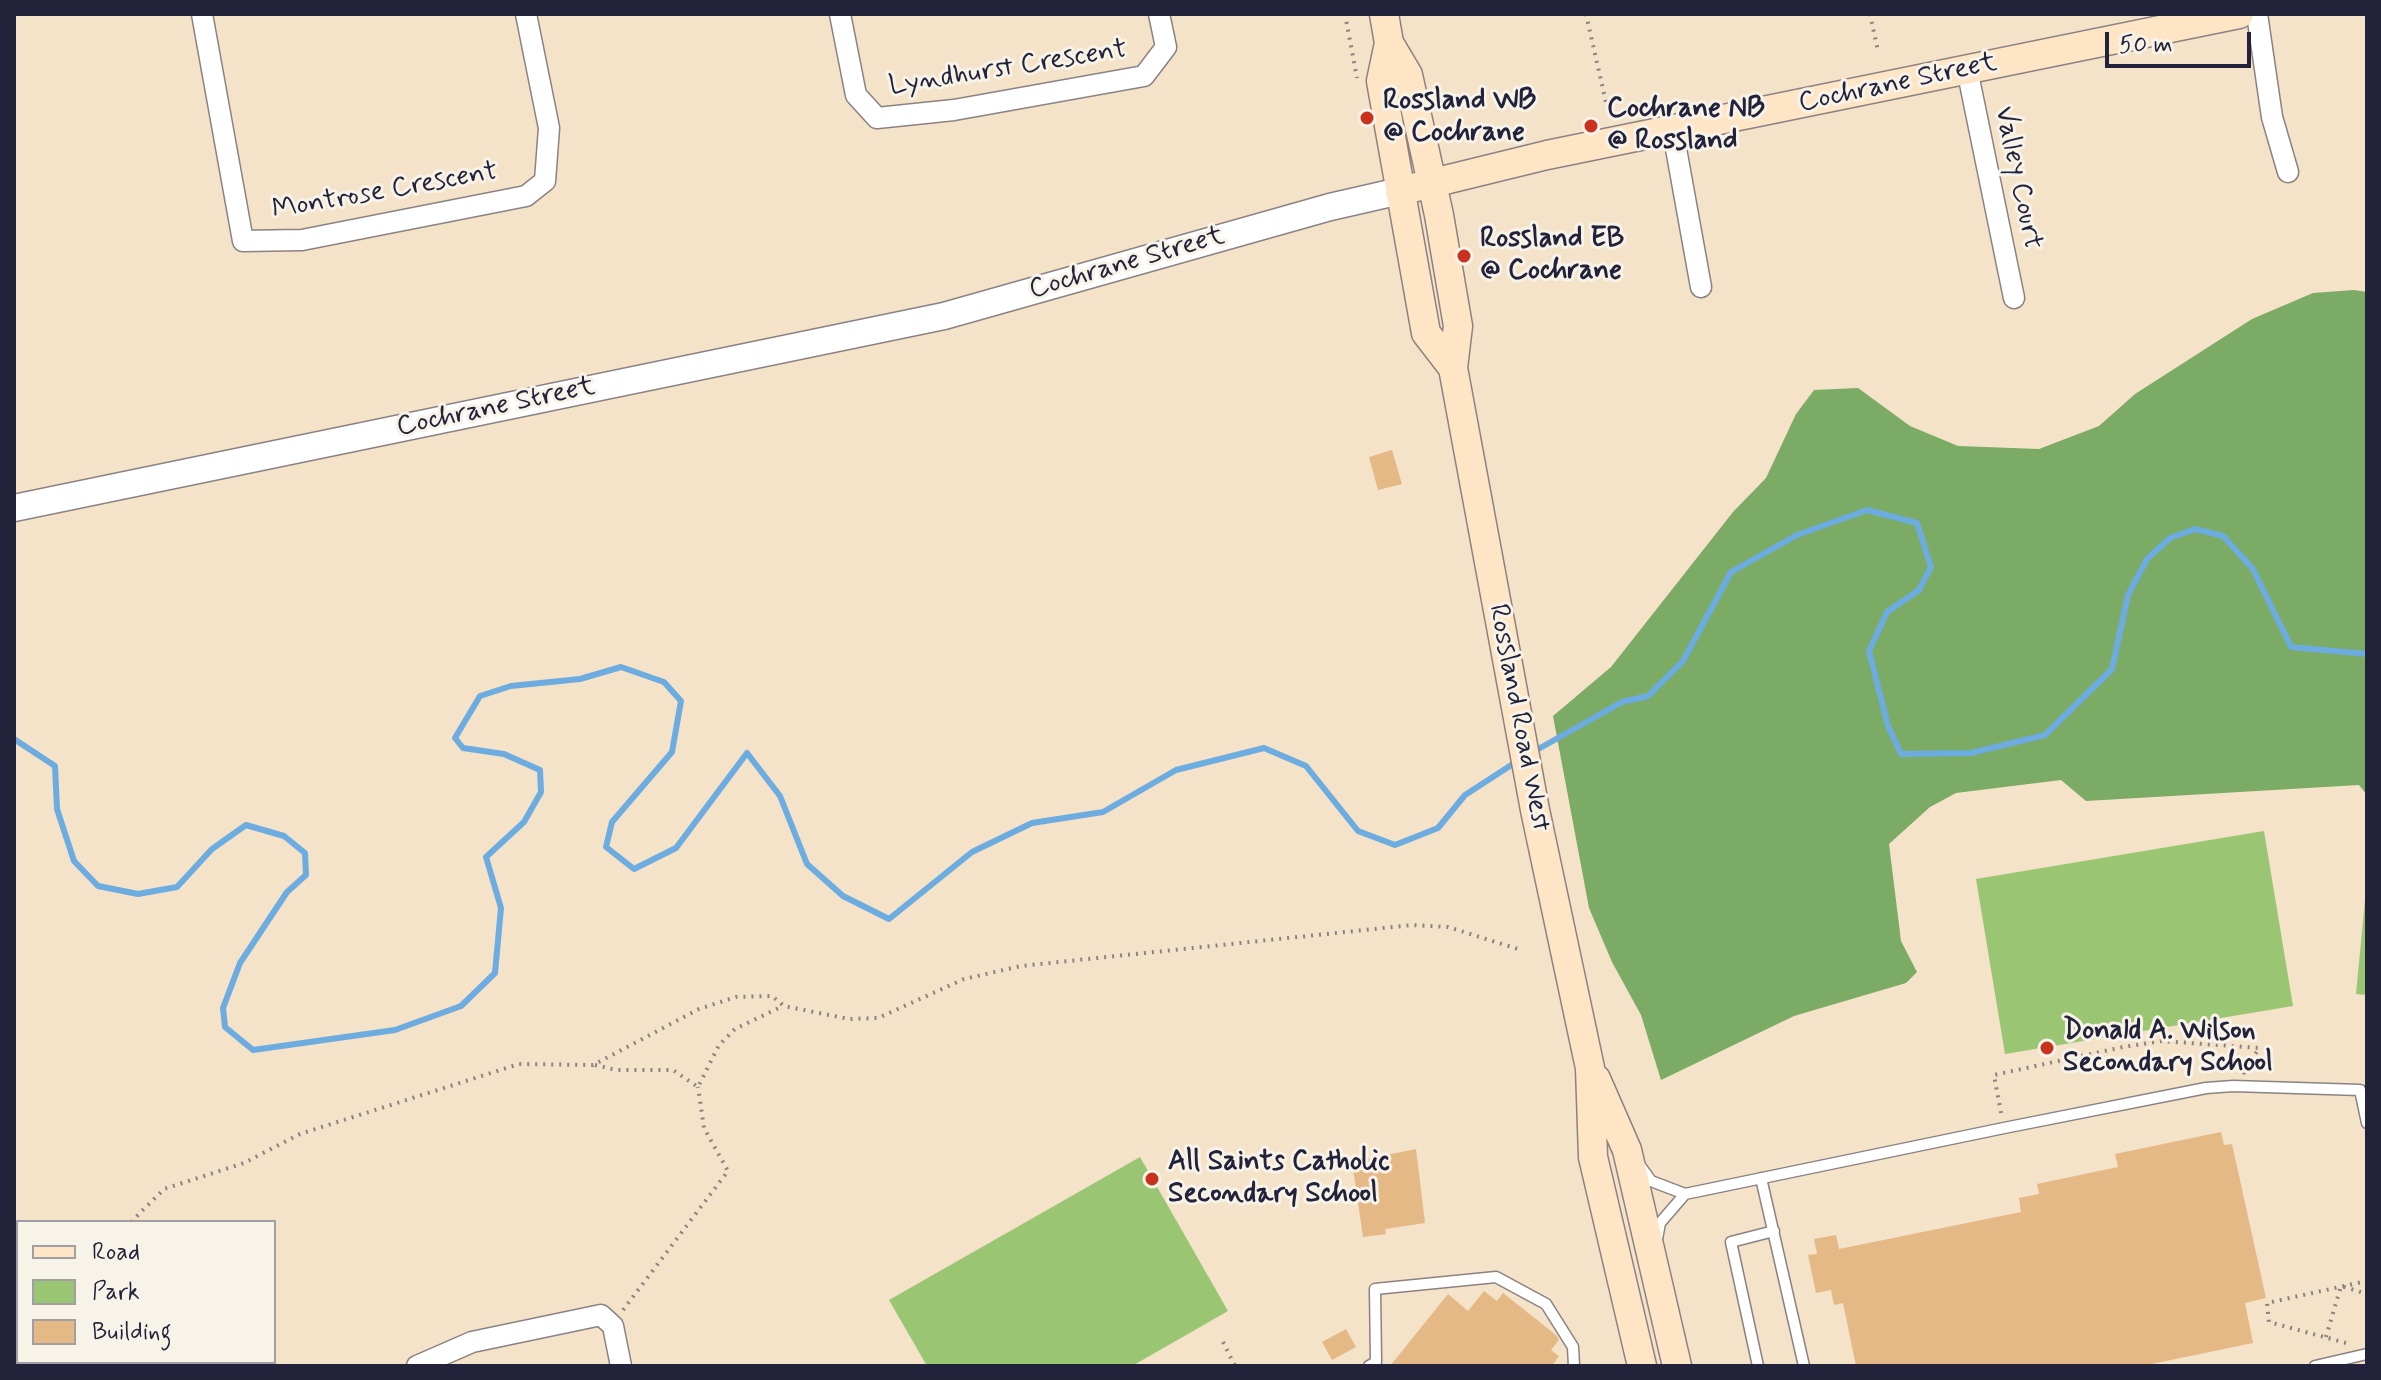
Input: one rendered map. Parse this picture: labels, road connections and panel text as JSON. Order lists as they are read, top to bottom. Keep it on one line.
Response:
{"streets":{"main road":["Cochrane Street","Rossland Road West"],"street":["Lyndhurst Crescent","Valley Court","Montrose Crescent"]},"crossings":[["Cochrane Street","Valley Court"],["Cochrane Street","Rossland Road West"]],"places":["Rossland WB @ Cochrane","Cochrane NB @ Rossland","Rossland EB @ Cochrane","Donald A. Wilson Secondary School","All Saints Catholic Secondary School"],"legend":["Road","Park","Building"],"scale_bar":"50 m"}
